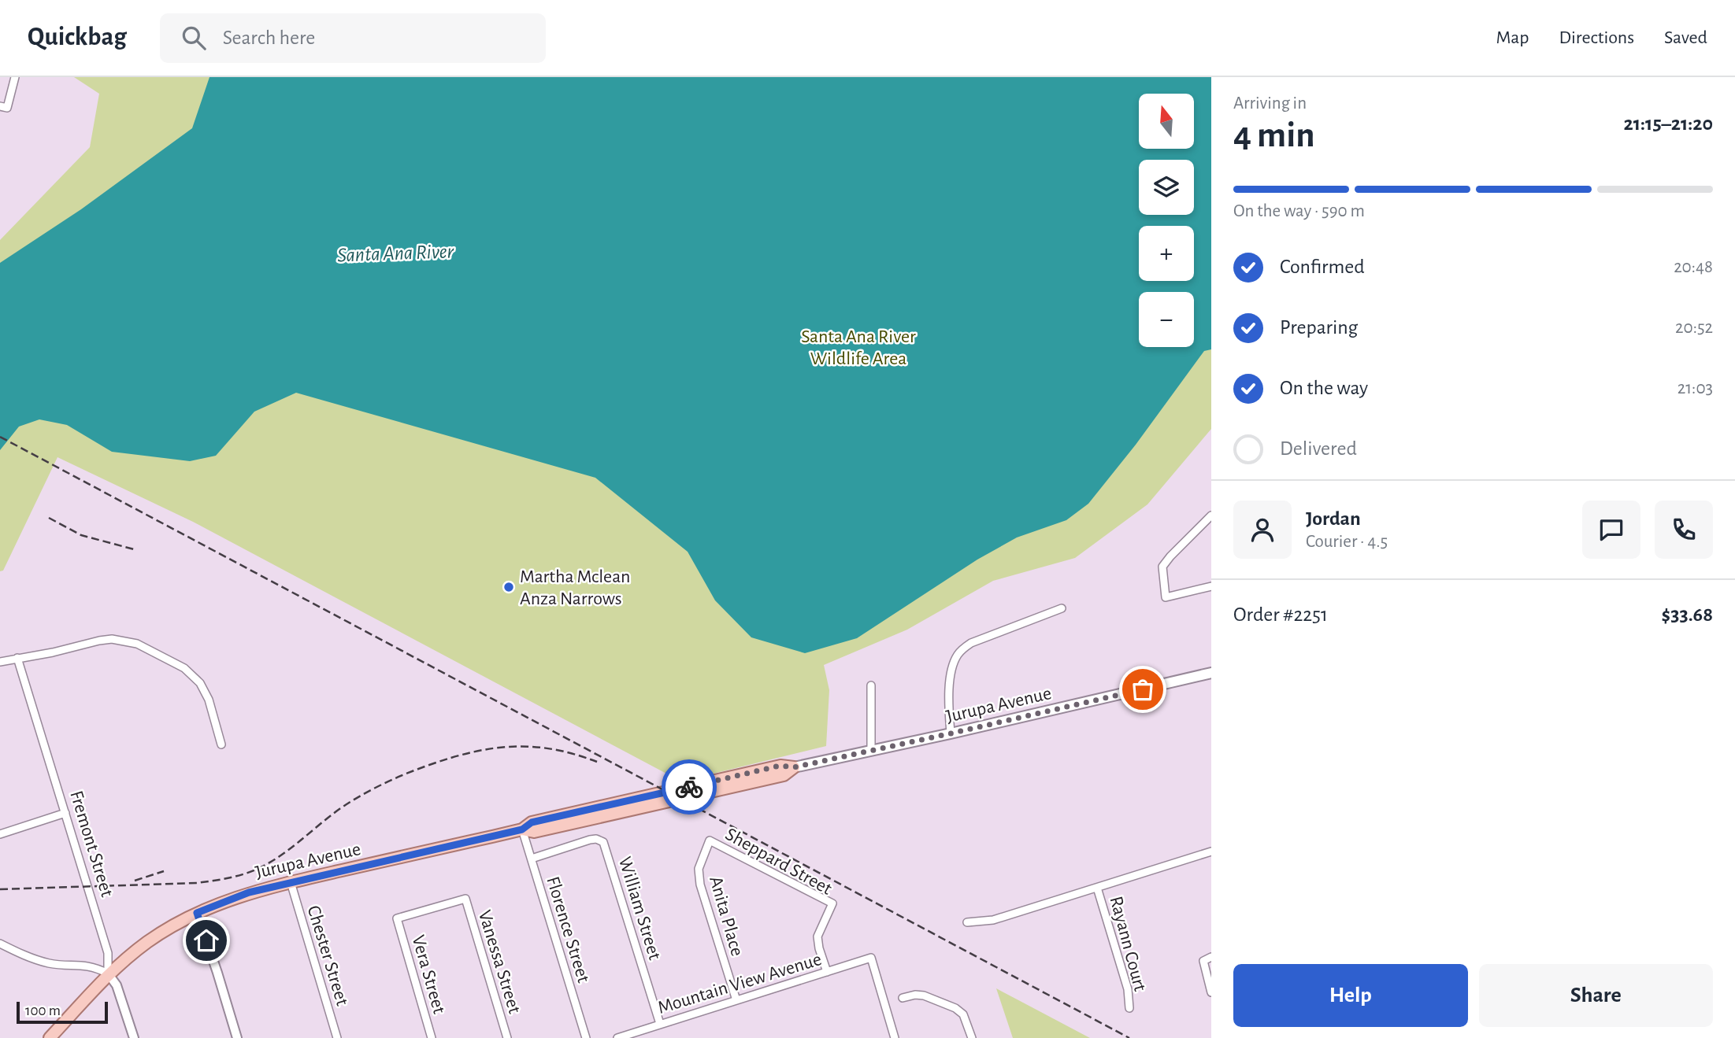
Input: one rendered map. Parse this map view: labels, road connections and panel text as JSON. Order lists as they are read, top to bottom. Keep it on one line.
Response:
{"streets":{"main road":["Jurupa Avenue"],"street":["Fremont Street","Sheppard Street","William Street","Anita Place","Florence Street","Rayann Court","Chester Street","Vanessa Street","Vera Street","Mountain View Avenue"]},"crossings":[["Jurupa Avenue","Fremont Street"],["Jurupa Avenue","Florence Street"],["Jurupa Avenue","Chester Street"],["Sheppard Street","Anita Place"],["Sheppard Street","Mountain View Avenue"],["William Street","Florence Street"],["William Street","Mountain View Avenue"],["Anita Place","Mountain View Avenue"],["Vanessa Street","Vera Street"]],"water":["Santa Ana River"],"parks":["Santa Ana River Wildlife Area"],"places":["Martha Mclean Anza Narrows"],"scale_bar":"100 m","north":"top","page":{"header":"Quickbag","search":"Search here","nav":["Map","Directions","Saved"],"heading":["4 min","Arriving in","21:15–21:20"],"panel":["Jordan","Courier · 4.5","Order #2251","$33.68"],"map_buttons":["+","−"],"bar":"On the way · 590 m","list":[["Confirmed","20:48"],["Preparing","20:52"],["On the way","21:03"],"Delivered"],"buttons":["Help","Share"],"scale":"100 m"}}
